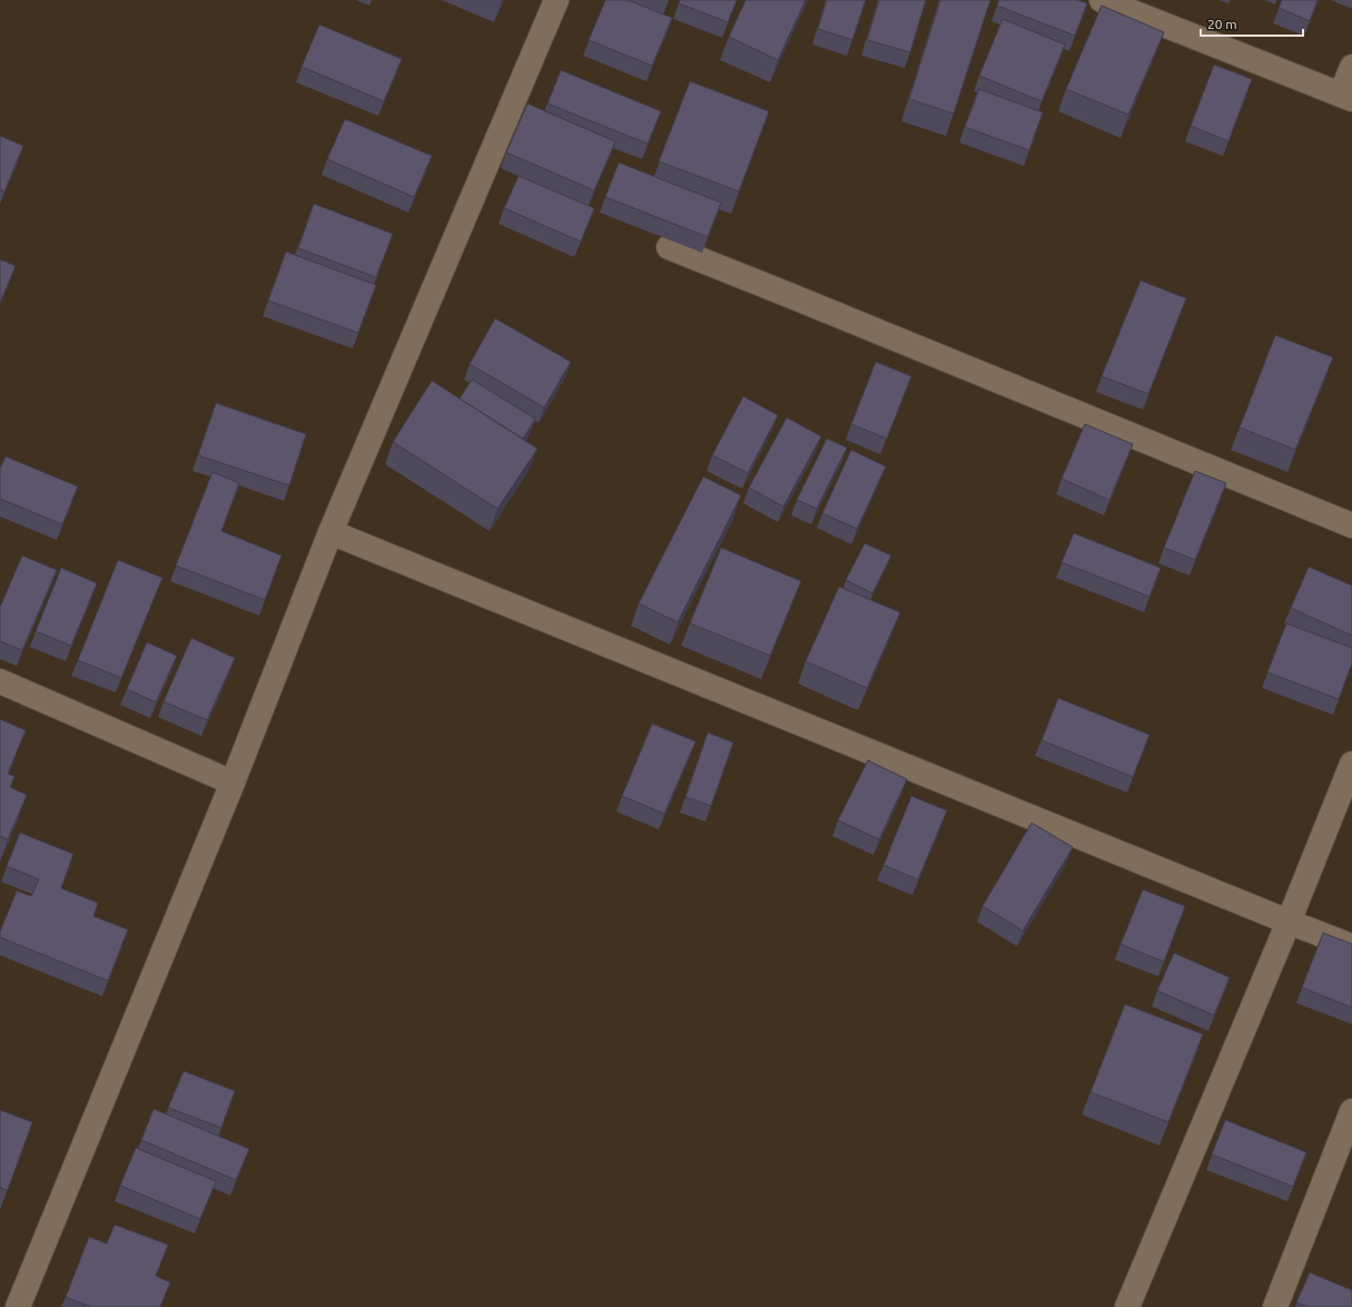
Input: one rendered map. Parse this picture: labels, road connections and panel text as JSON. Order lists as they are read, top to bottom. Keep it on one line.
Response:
{"scale_bar":"20 m"}
